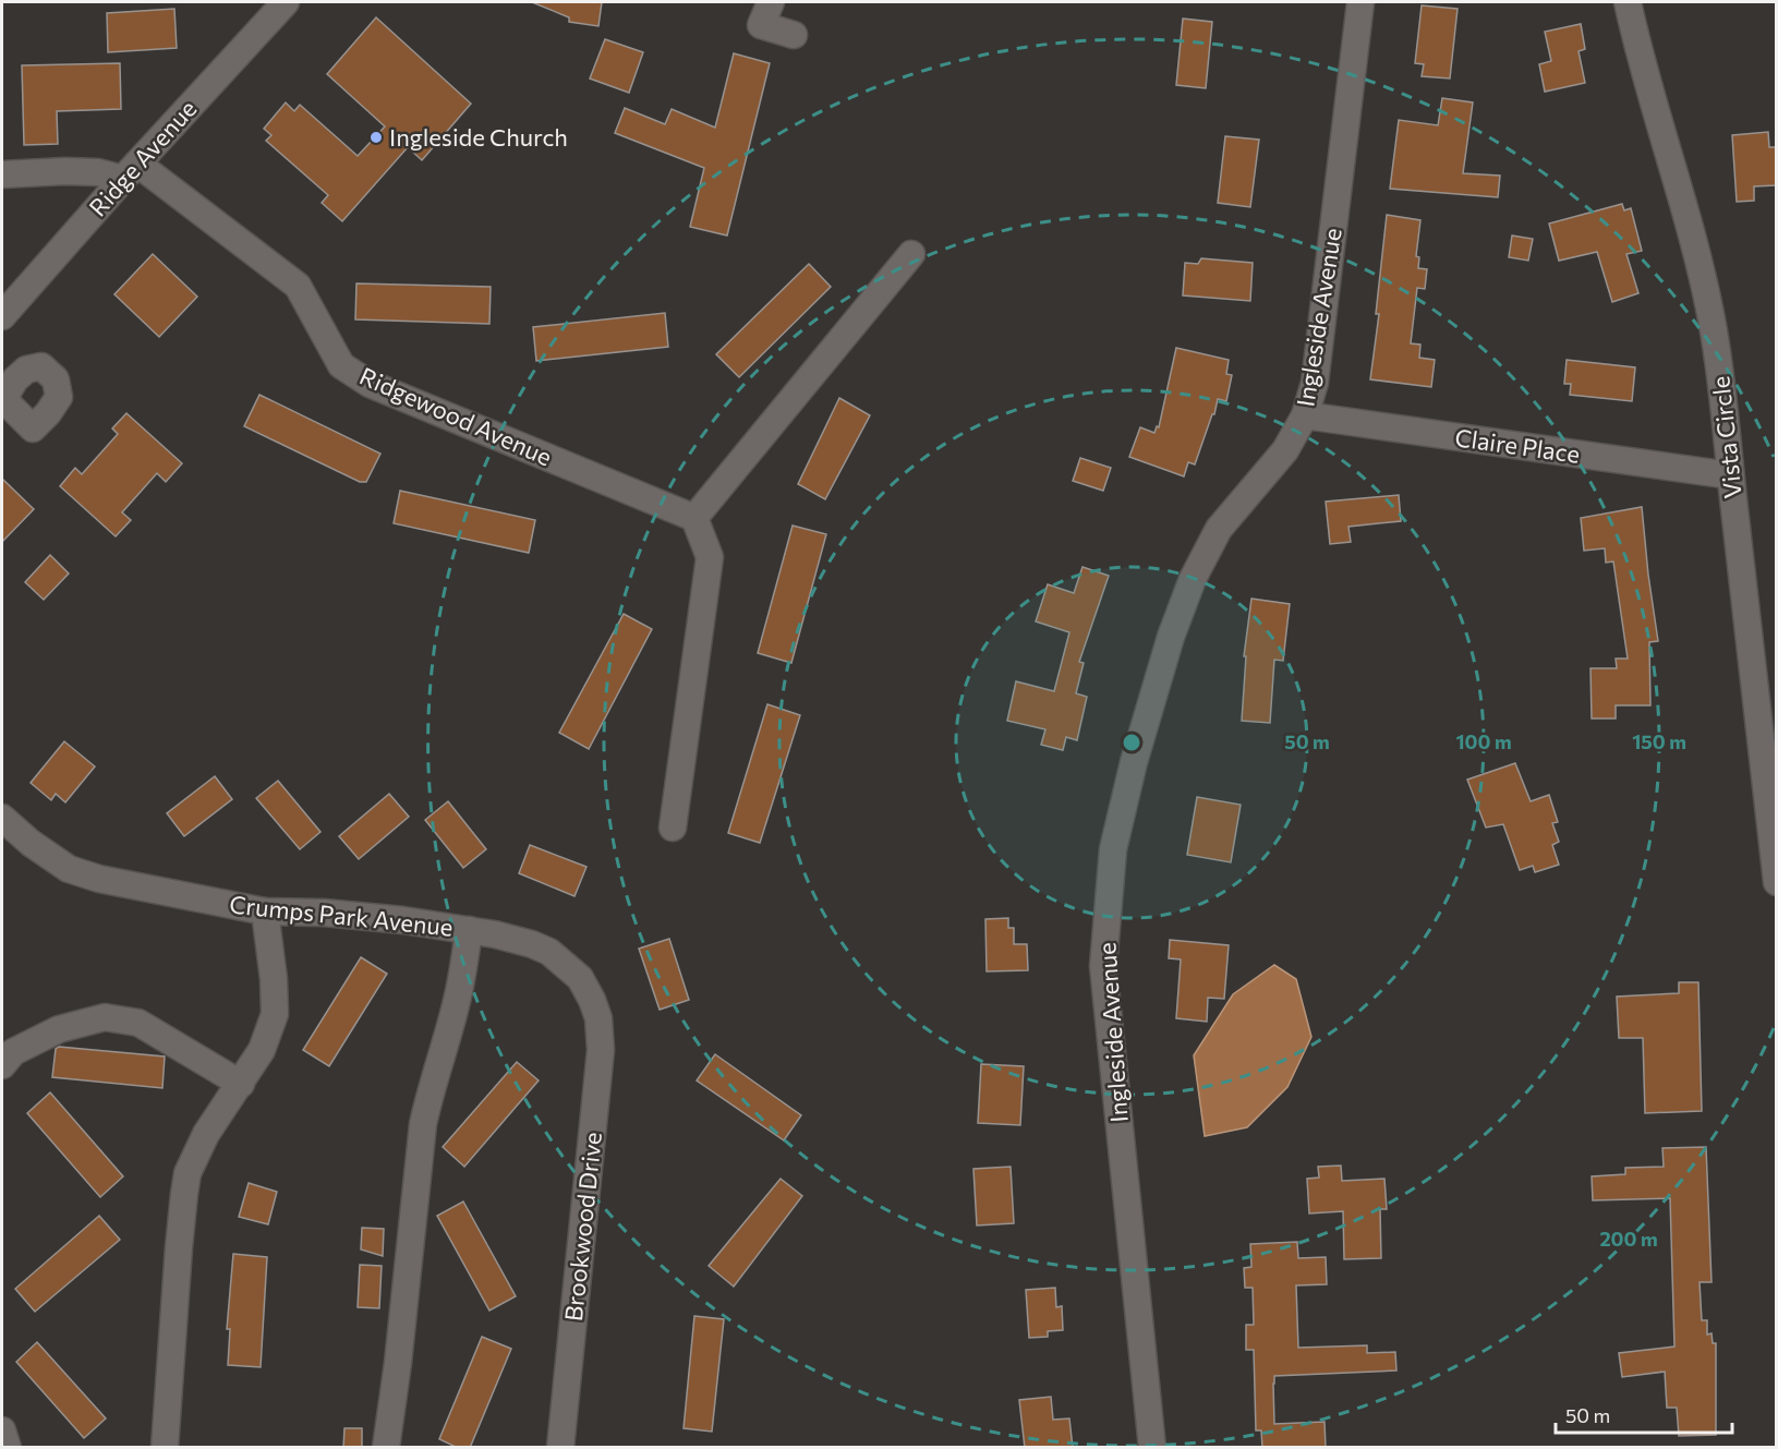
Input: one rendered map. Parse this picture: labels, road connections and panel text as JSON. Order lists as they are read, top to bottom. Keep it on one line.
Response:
{"streets":{"street":["Ridge Avenue","Ingleside Avenue","Ridgewood Avenue","Vista Circle","Claire Place","Crumps Park Avenue","Brookwood Drive"]},"crossings":[["Ridge Avenue","Ridgewood Avenue"],["Ingleside Avenue","Claire Place"],["Vista Circle","Claire Place"],["Crumps Park Avenue","Brookwood Drive"]],"places":["Ingleside Church"],"scale_bar":"50 m","rings":["50 m","100 m","150 m","200 m"]}
